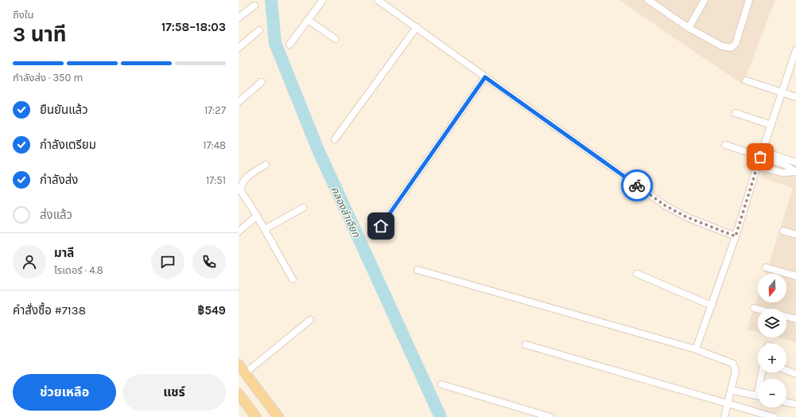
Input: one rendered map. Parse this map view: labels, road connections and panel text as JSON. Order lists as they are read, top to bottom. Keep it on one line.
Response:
{"water":["คลองลำเจียก"],"north":"bottom","page":{"heading":["3 นาที","ถึงใน","17:58–18:03"],"panel":["มาลี","ไรเดอร์ · 4.8","คำสั่งซื้อ #7138","฿549"],"bar":"กำลังส่ง · 350 m","list":[["ยืนยันแล้ว","17:27"],["กำลังเตรียม","17:48"],["กำลังส่ง","17:51"],"ส่งแล้ว"],"map_buttons":["+","−"],"buttons":["ช่วยเหลือ","แชร์"]}}
